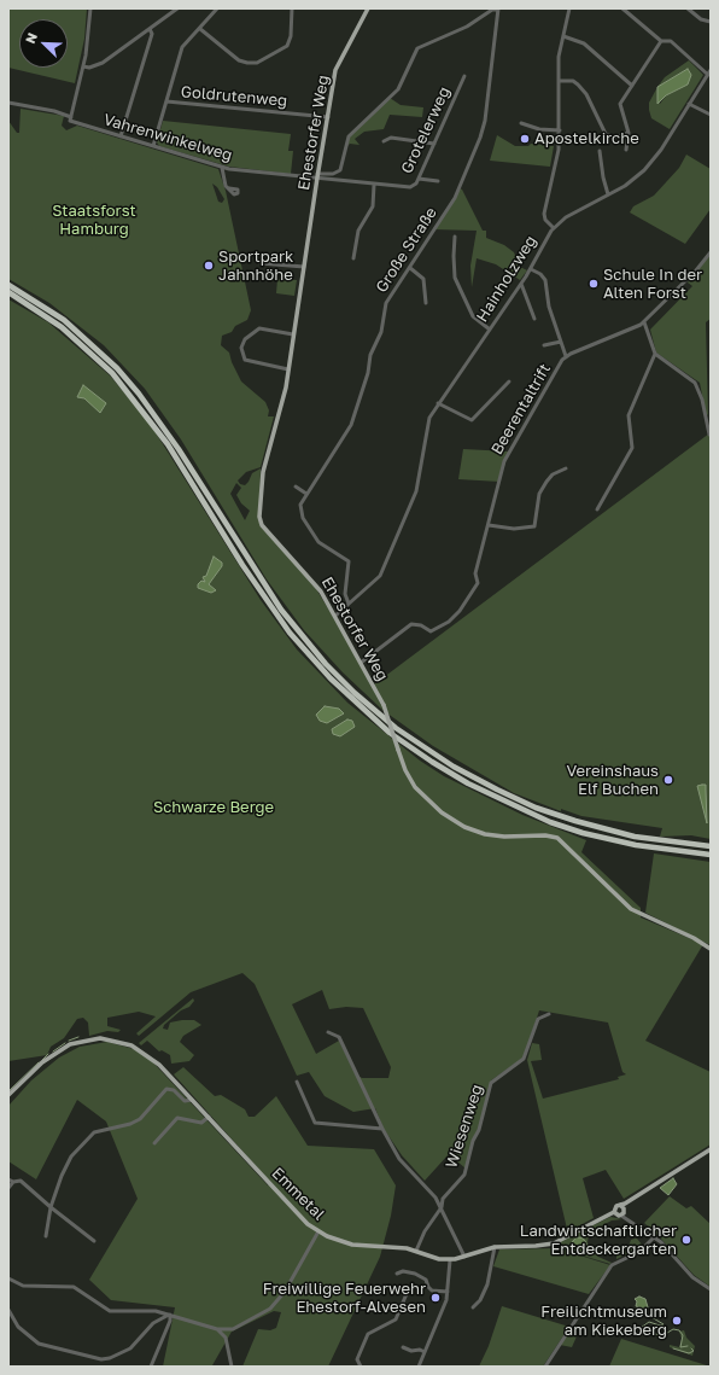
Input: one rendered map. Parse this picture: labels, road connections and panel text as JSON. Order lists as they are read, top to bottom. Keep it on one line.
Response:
{"streets":{"main road":["Ehestorfer Weg","Emmetal"],"street":["Goldrutenweg","Grotelerweg","Vahrenwinkelweg","Große Straße","Hainholzweg","Beerentaltrift","Wiesenweg"]},"crossings":[["Goldrutenweg","Ehestorfer Weg"],["Grotelerweg","Ehestorfer Weg"],["Grotelerweg","Vahrenwinkelweg"],["Ehestorfer Weg","Vahrenwinkelweg"],["Ehestorfer Weg","Hainholzweg"],["Ehestorfer Weg","Beerentaltrift"],["Große Straße","Hainholzweg"],["Wiesenweg","Emmetal"]],"parks":["Staatsforst Hamburg","Schwarze Berge"],"places":["Apostelkirche","Sportpark Jahnhöhe","Schule In der Alten Forst","Vereinshaus Elf Buchen","Landwirtschaftlicher Entdeckergarten","Freiwillige Feuerwehr Ehestorf-Alvesen","Freilichtmuseum am Kiekeberg"],"north":"top left"}
